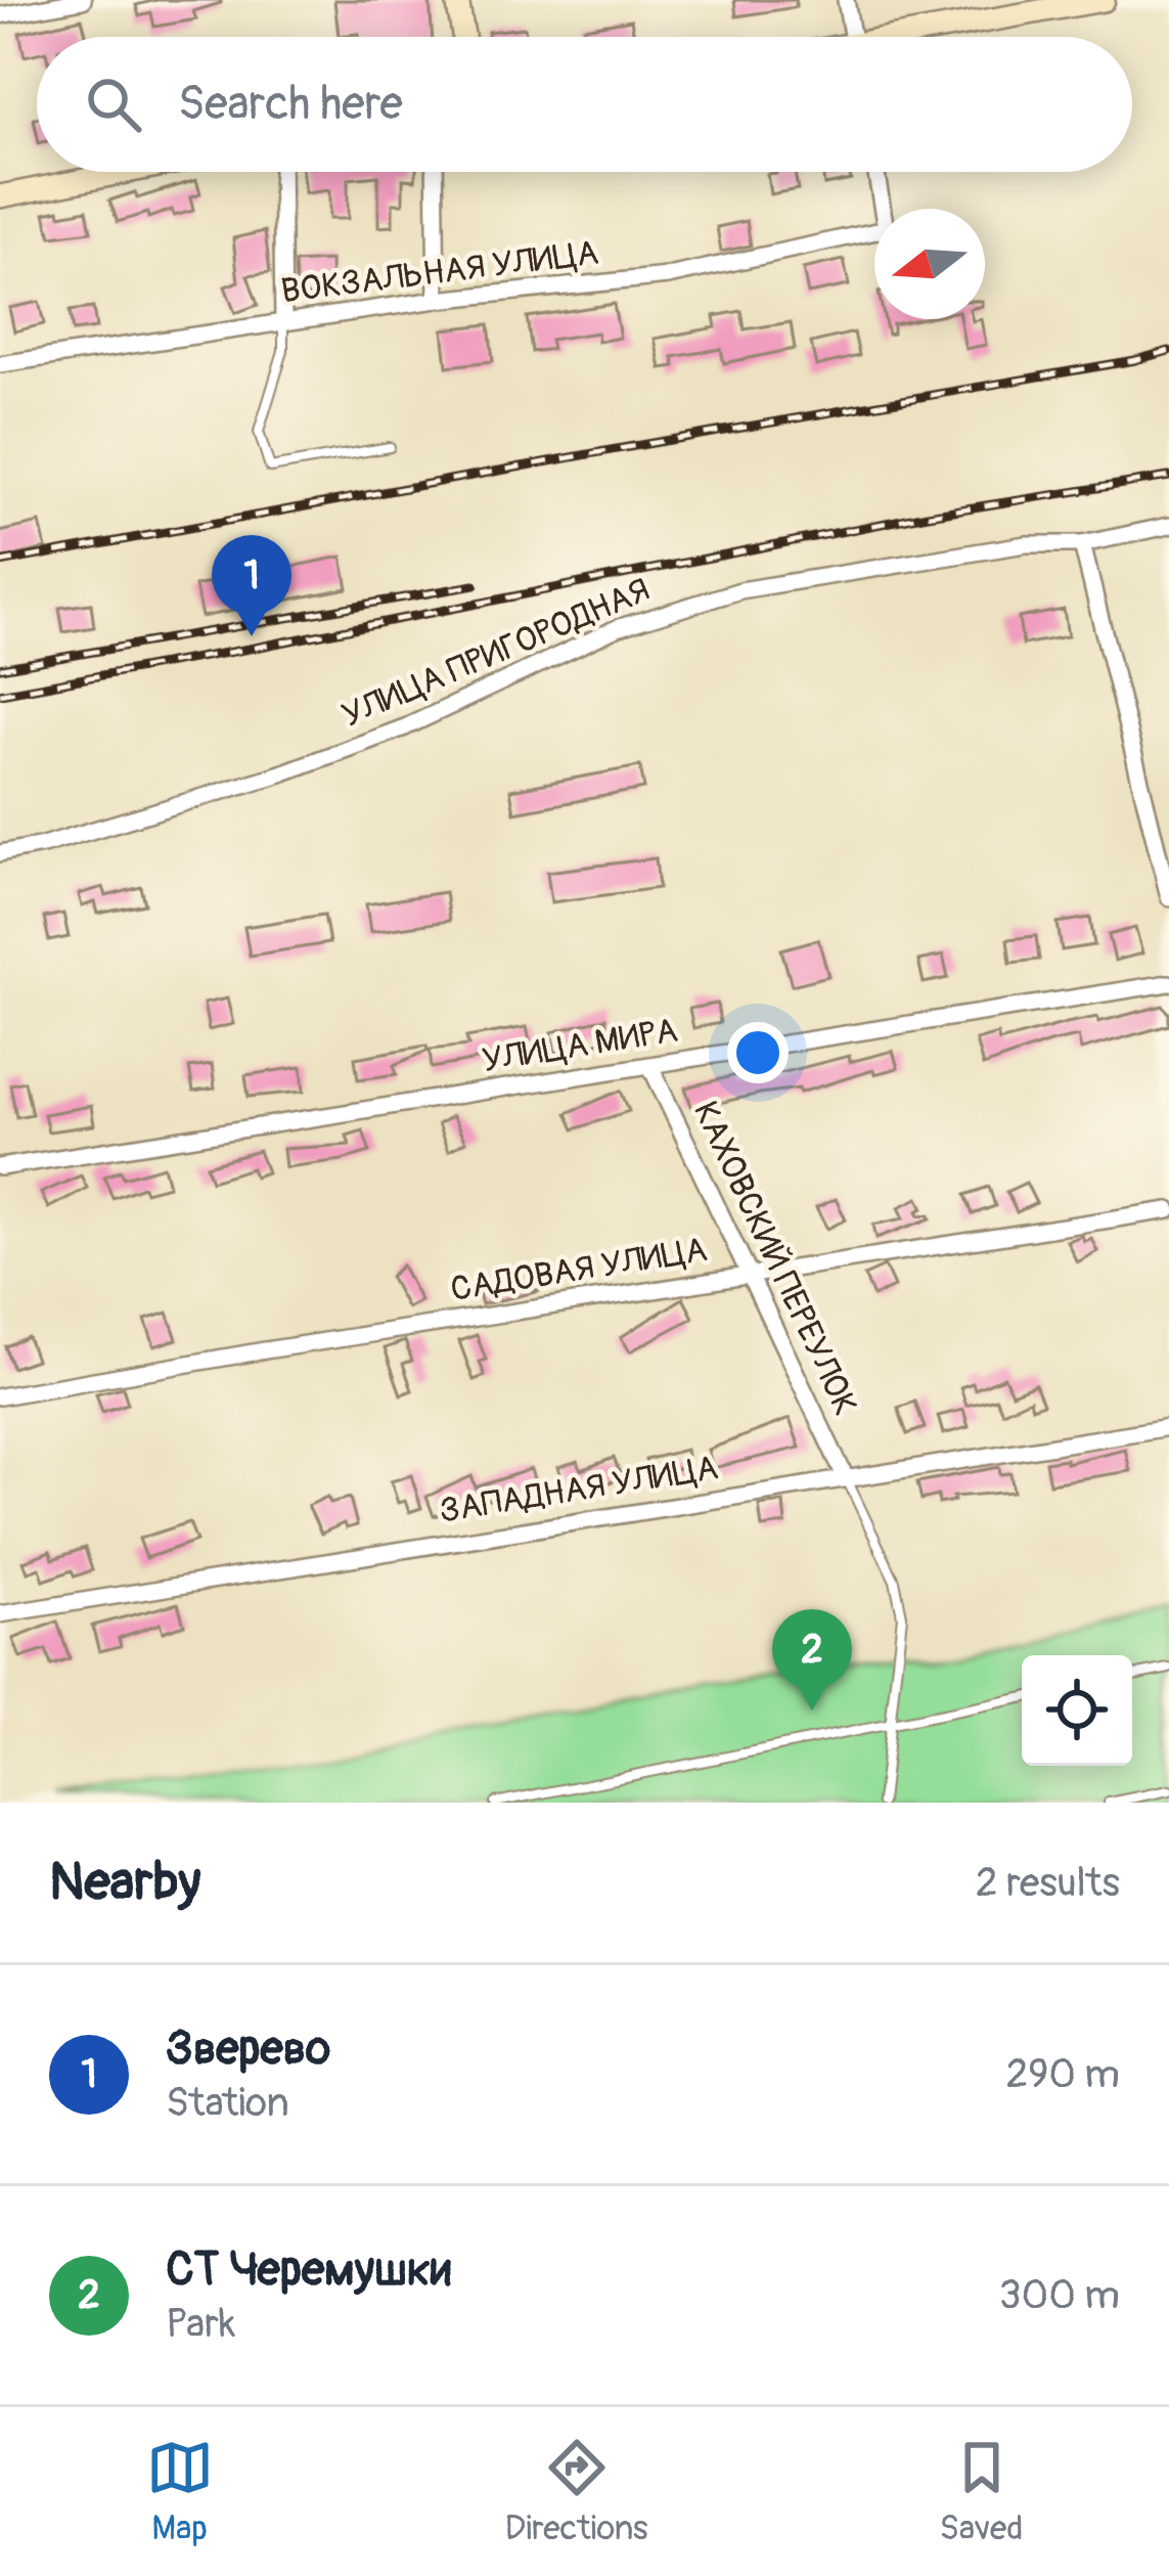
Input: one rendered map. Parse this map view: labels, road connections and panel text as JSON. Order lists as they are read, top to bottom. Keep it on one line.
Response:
{"streets":{"street":["ВОКЗАЛЬНАЯ УЛИЦА","УЛИЦА ПРИГОРОДНАЯ","УЛИЦА МИРА","КАХОВСКИЙ ПЕРЕУЛОК","САДОВАЯ УЛИЦА","ЗАПАДНАЯ УЛИЦА"]},"crossings":[["УЛИЦА МИРА","КАХОВСКИЙ ПЕРЕУЛОК"],["КАХОВСКИЙ ПЕРЕУЛОК","САДОВАЯ УЛИЦА"],["КАХОВСКИЙ ПЕРЕУЛОК","ЗАПАДНАЯ УЛИЦА"]],"north":"left","page":{"search":"Search here","pins":["1","2"],"heading":["Nearby","2 results"],"list":[{"mark":"1","name":"Зверево","note":"Station","value":"290 m"},{"mark":"2","name":"СТ Черемушки","note":"Park","value":"300 m"}],"nav":["Map","Directions","Saved"]}}
